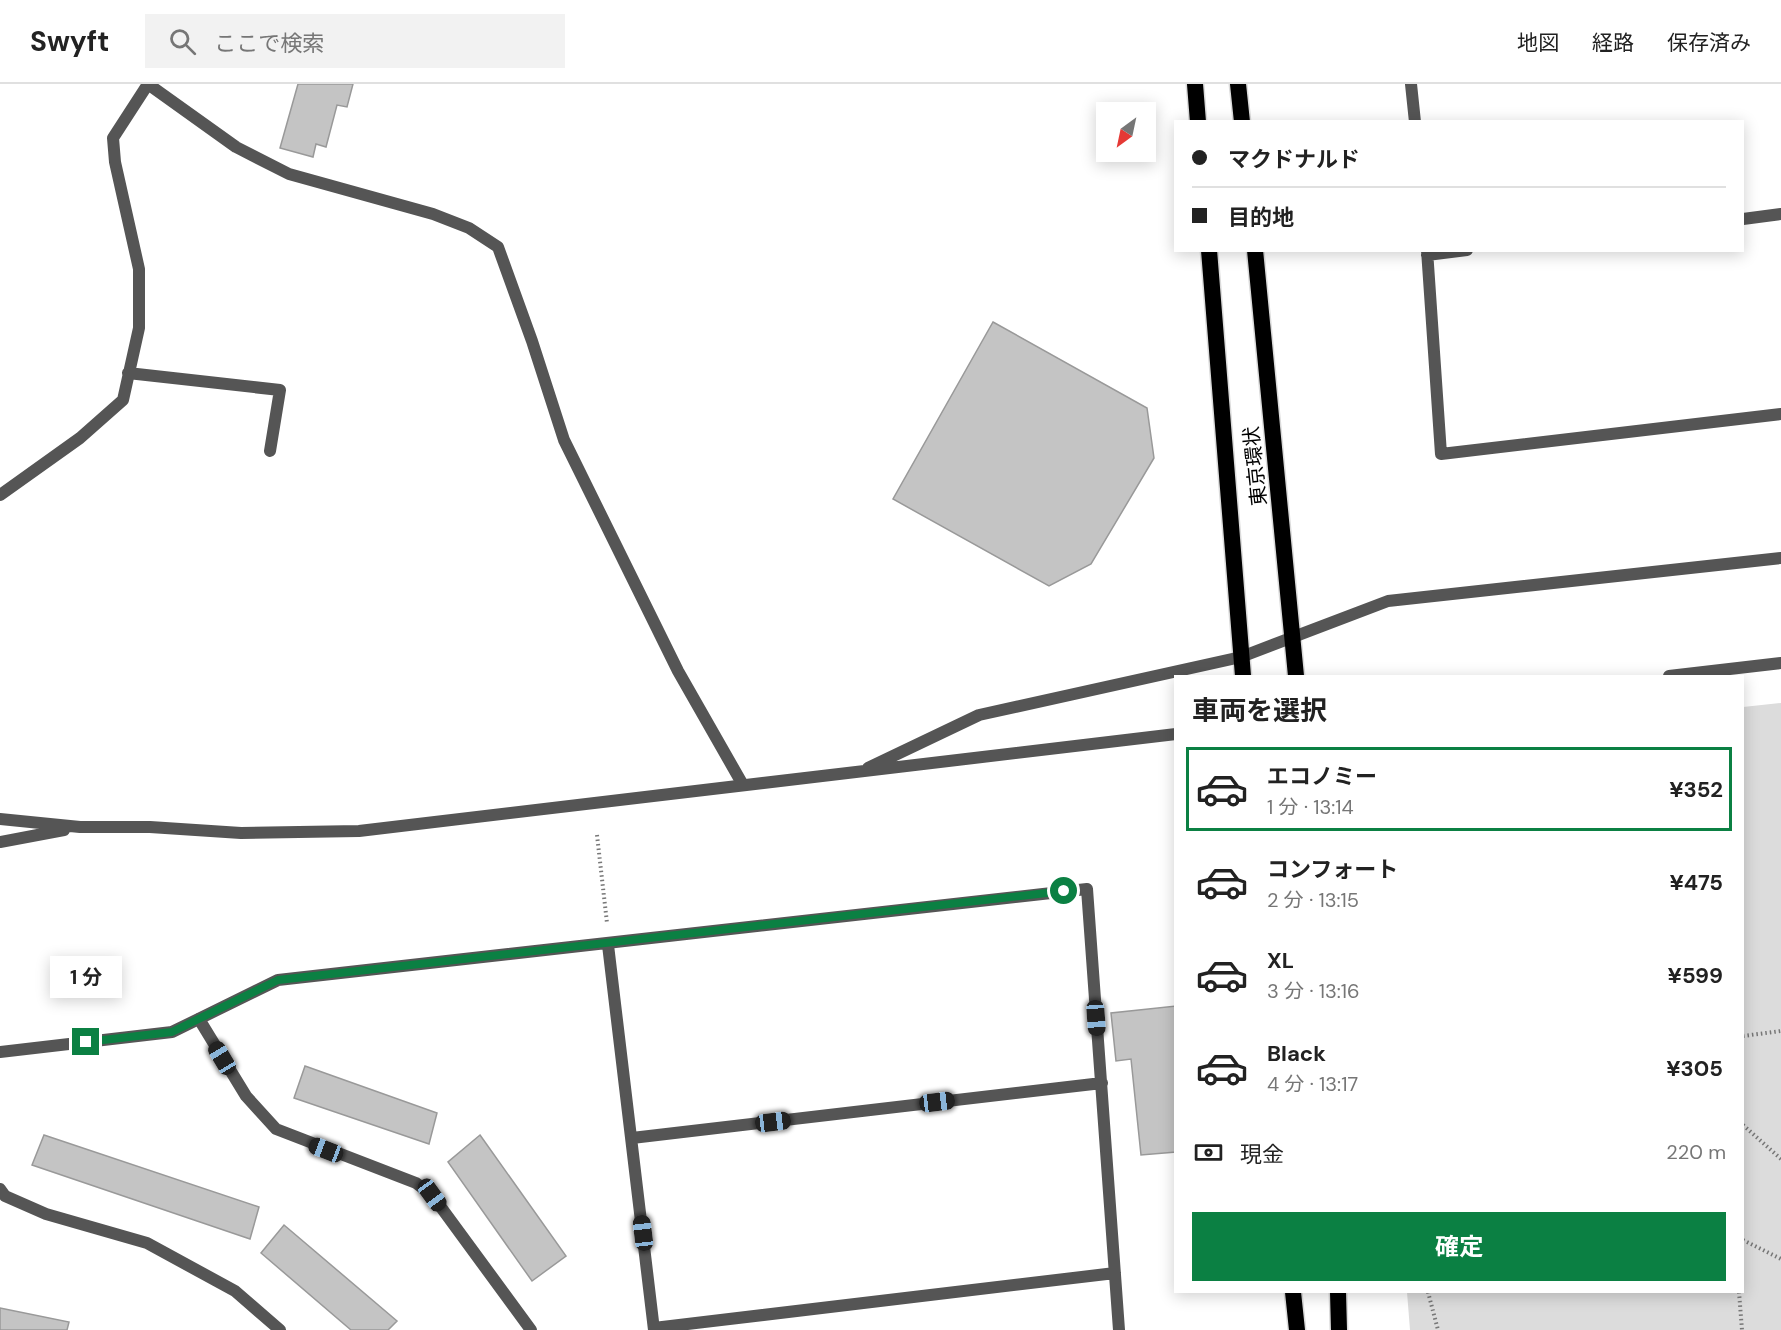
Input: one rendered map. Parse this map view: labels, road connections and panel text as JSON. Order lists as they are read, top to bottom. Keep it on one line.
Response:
{"streets":{"highway":["東京環状"]},"north":"bottom left","page":{"header":"Swyft","search":"ここで検索","nav":["地図","経路","保存済み"],"banner":["マクドナルド","目的地"],"heading":"車両を選択","list":[{"name":"エコノミー","note":"1 分 · 13:14","value":"¥352"},{"name":"コンフォート","note":"2 分 · 13:15","value":"¥475"},{"name":"XL","note":"3 分 · 13:16","value":"¥599"},{"name":"Black","note":"4 分 · 13:17","value":"¥305"}],"bubble":"1 分","pay":["現金","220 m"],"buttons":"確定"}}
